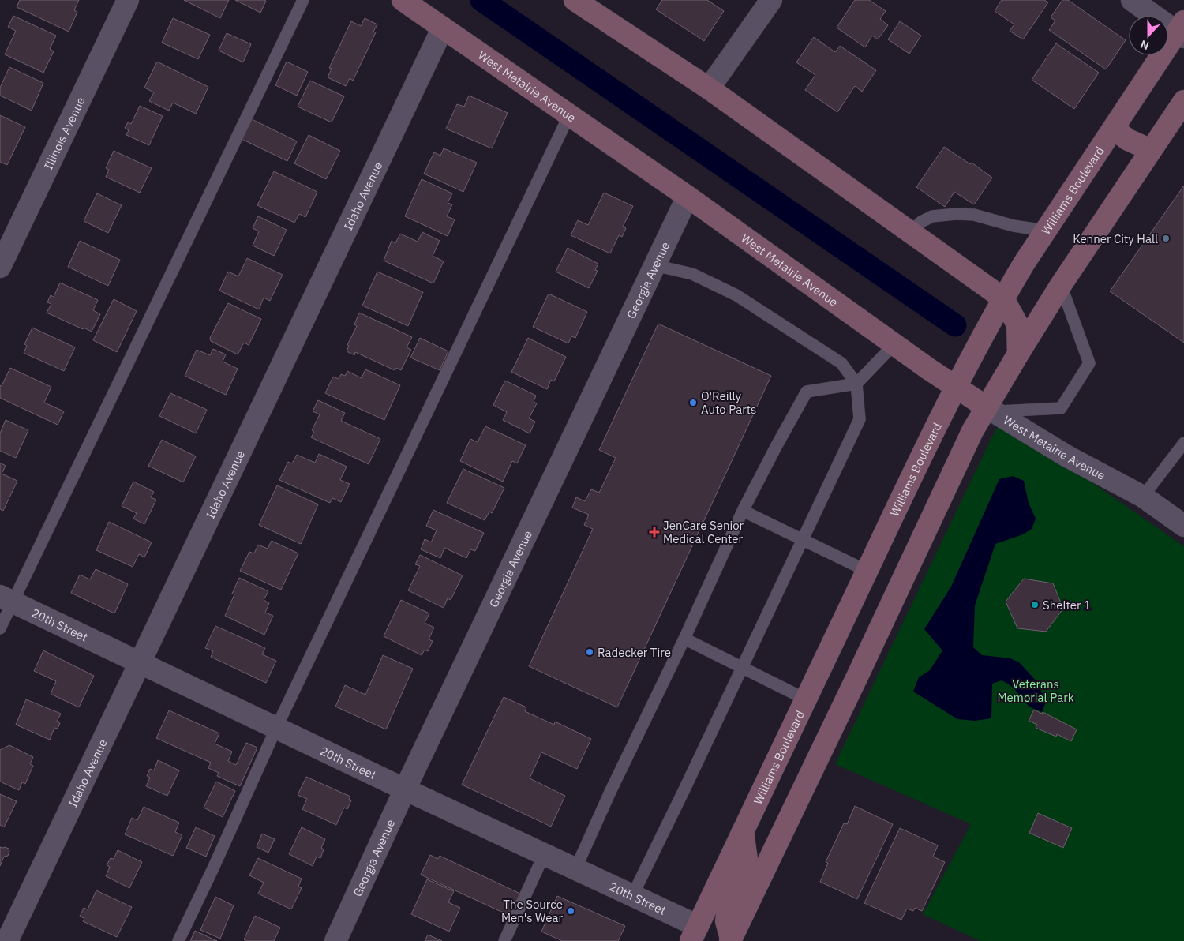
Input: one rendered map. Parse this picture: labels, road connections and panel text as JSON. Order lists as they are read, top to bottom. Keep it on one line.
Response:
{"streets":{"main road":["West Metairie Avenue","Williams Boulevard"],"street":["Illinois Avenue","Idaho Avenue","Georgia Avenue","20th Street"]},"crossings":[["West Metairie Avenue","Williams Boulevard"],["West Metairie Avenue","Idaho Avenue"],["West Metairie Avenue","Georgia Avenue"],["Williams Boulevard","20th Street"],["Idaho Avenue","20th Street"],["Georgia Avenue","20th Street"]],"parks":["Veterans Memorial Park"],"places":{"other":["Kenner City Hall","O'Reilly Auto Parts","Shelter 1","Radecker Tire","The Source Men's Wear"],"health":["JenCare Senior Medical Center"]},"north":"bottom"}
